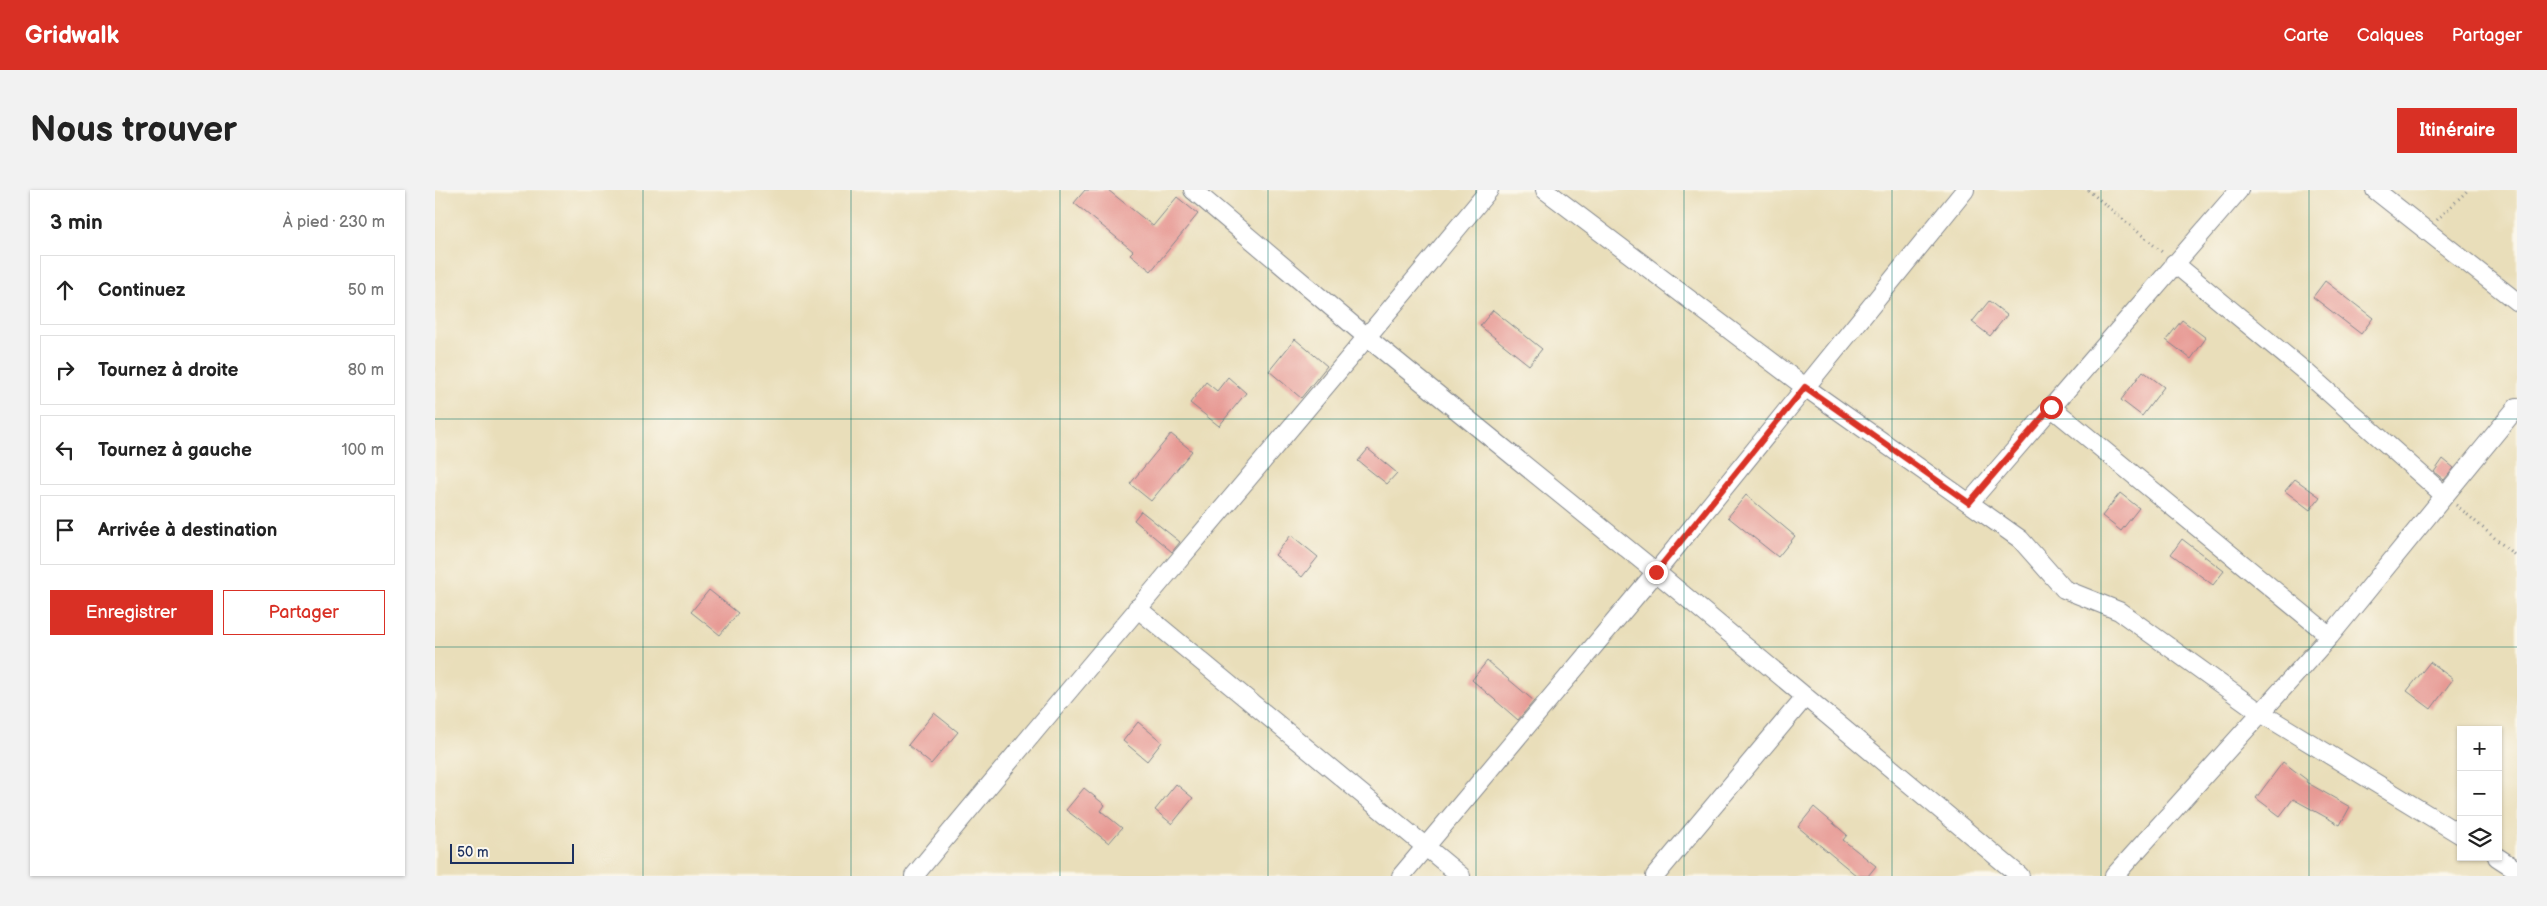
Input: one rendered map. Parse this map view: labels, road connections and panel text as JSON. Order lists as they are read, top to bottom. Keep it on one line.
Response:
{"scale_bar":"50 m","page":{"header":"Gridwalk","nav":["Carte","Calques","Partager"],"buttons":["Itinéraire",["Enregistrer","Partager"]],"title":"Nous trouver","heading":["3 min","À pied · 230 m"],"list":[["Continuez","50 m"],["Tournez à droite","80 m"],["Tournez à gauche","100 m"],"Arrivée à destination"],"map_buttons":["+","−"],"scale":"50 m"}}
